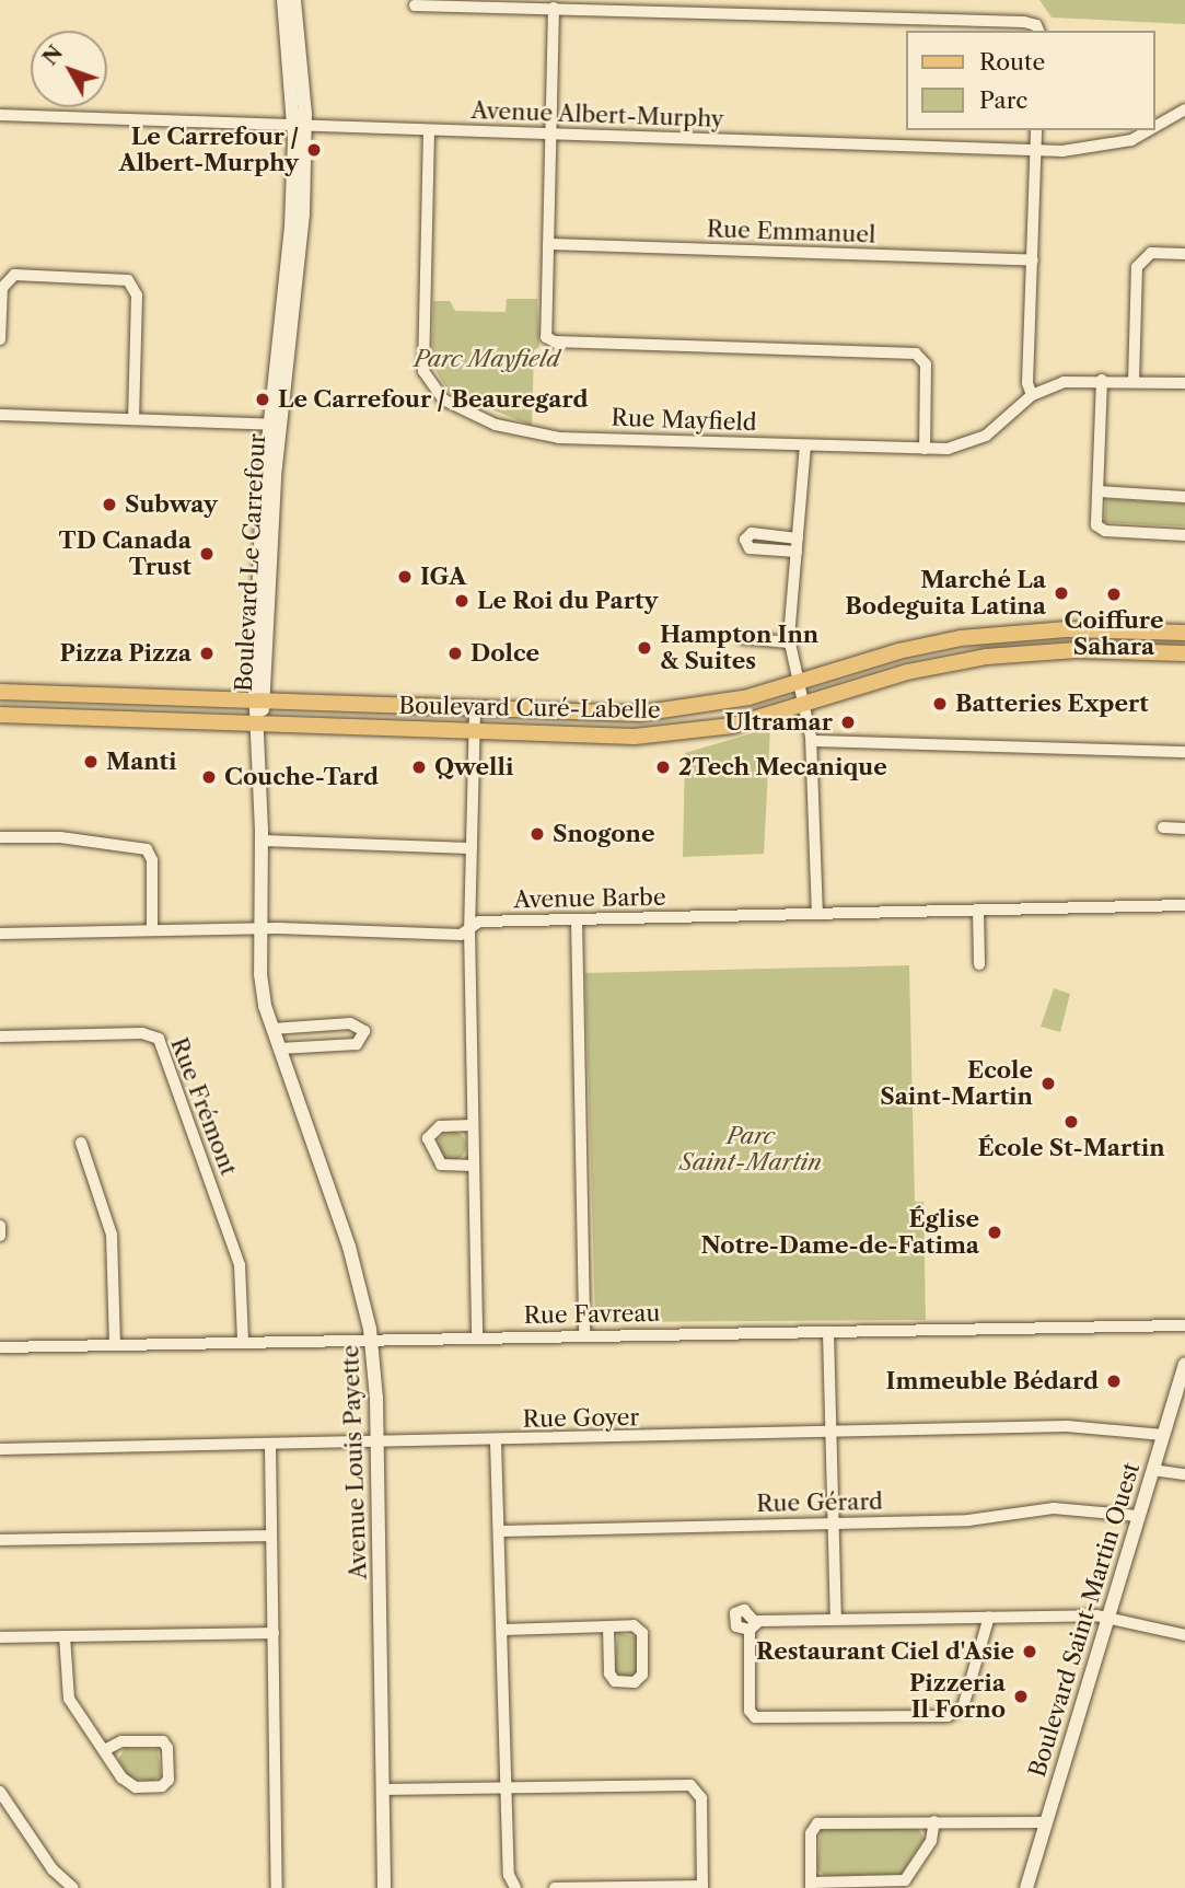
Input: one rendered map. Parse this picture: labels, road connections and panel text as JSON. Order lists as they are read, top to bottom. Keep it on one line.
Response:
{"streets":{"main road":["Boulevard Curé-Labelle"],"street":["Avenue Albert-Murphy","Rue Emmanuel","Rue Mayfield","Boulevard Le Carrefour","Avenue Barbe","Rue Frémont","Rue Favreau","Rue Goyer","Avenue Louis Payette","Rue Gérard","Boulevard Saint-Martin Ouest"]},"crossings":[["Avenue Albert-Murphy","Rue Mayfield"],["Avenue Albert-Murphy","Boulevard Le Carrefour"],["Boulevard Le Carrefour","Boulevard Curé-Labelle"],["Boulevard Le Carrefour","Avenue Louis Payette"],["Boulevard Curé-Labelle","Avenue Louis Payette"],["Avenue Barbe","Avenue Louis Payette"],["Rue Frémont","Rue Favreau"],["Rue Favreau","Avenue Louis Payette"],["Rue Goyer","Avenue Louis Payette"],["Rue Goyer","Boulevard Saint-Martin Ouest"],["Rue Gérard","Boulevard Saint-Martin Ouest"]],"parks":["Parc Mayfield","Parc Saint-Martin"],"places":["Le Carrefour / Albert-Murphy","Le Carrefour / Beauregard","Subway","TD Canada Trust","IGA","Marché La Bodeguita Latina","Coiffure Sahara","Le Roi du Party","Hampton Inn & Suites","Pizza Pizza","Dolce","Batteries Expert","Ultramar","Manti","Qwelli","2Tech Mecanique","Couche-Tard","Snogone","Ecole Saint-Martin","École St-Martin","Église Notre-Dame-de-Fatima","Immeuble Bédard","Restaurant Ciel d'Asie","Pizzeria Il Forno"],"legend":["Route","Parc"],"north":"top left"}
